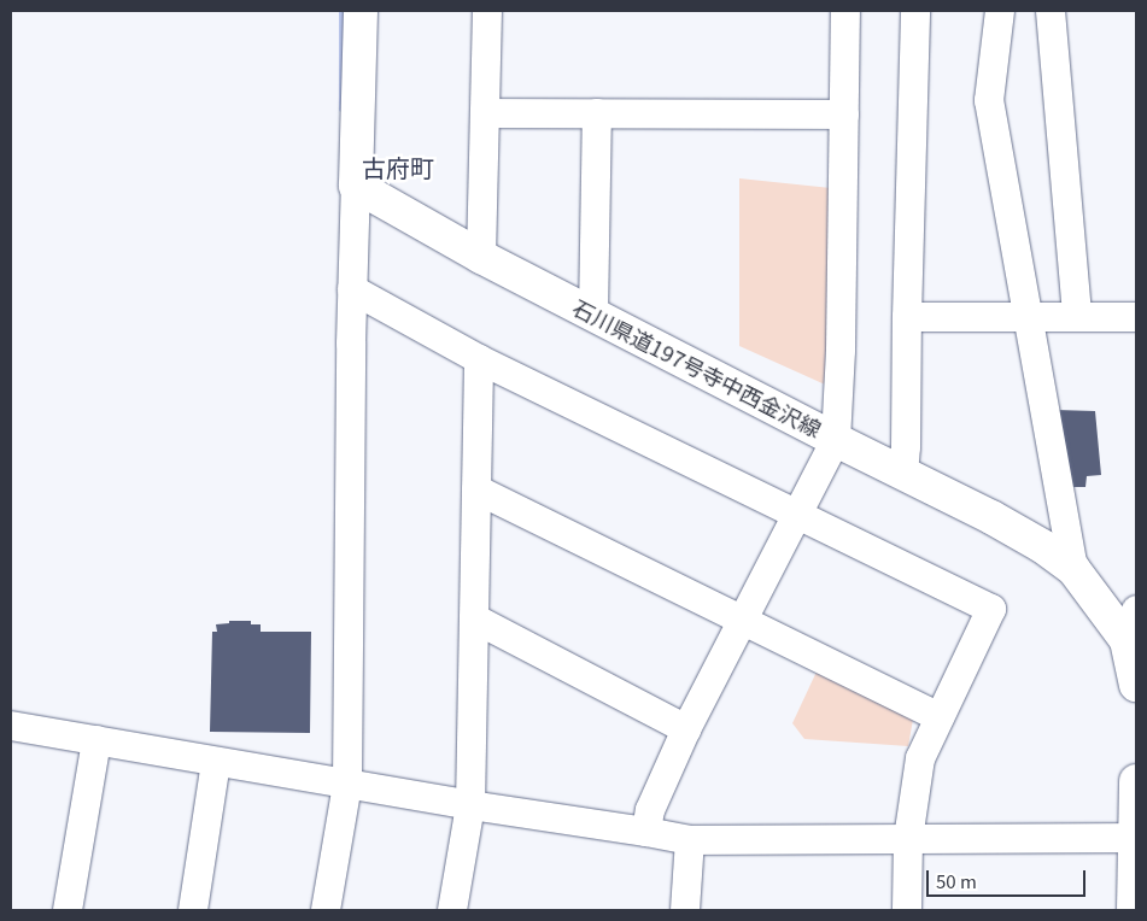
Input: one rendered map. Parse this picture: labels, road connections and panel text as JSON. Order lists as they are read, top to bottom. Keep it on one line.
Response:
{"streets":{"main road":["石川県道197号寺中西金沢線"]},"districts":["古府町"],"scale_bar":"50 m"}
